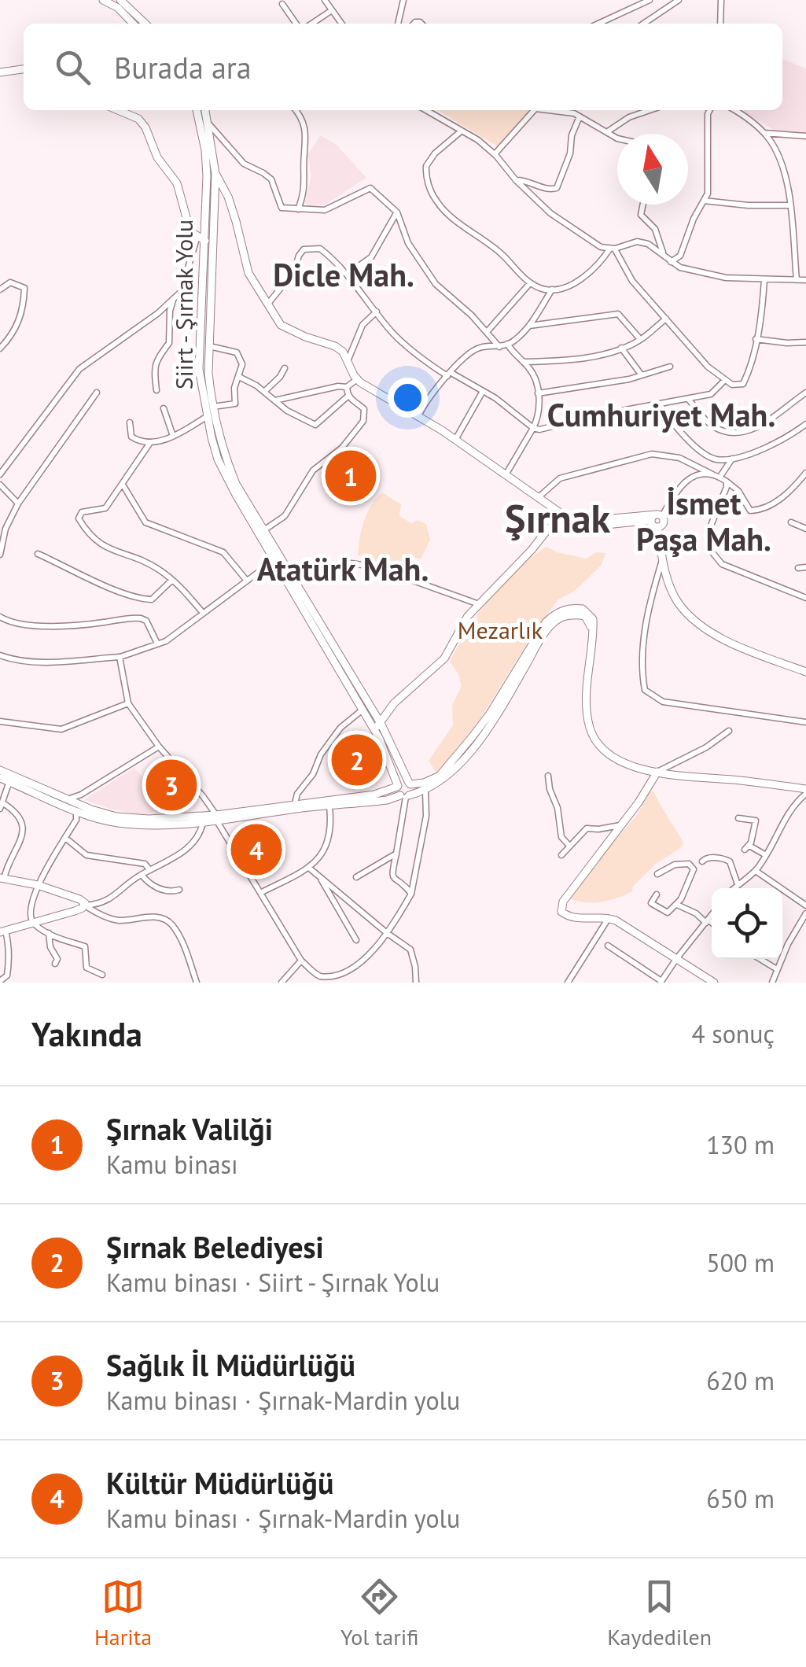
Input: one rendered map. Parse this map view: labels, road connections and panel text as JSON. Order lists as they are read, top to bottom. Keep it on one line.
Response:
{"streets":{"street":["Siirt - Şırnak Yolu"]},"districts":["Dicle Mah.","Cumhuriyet Mah.","İsmet Paşa Mah.","Şırnak","Atatürk Mah."],"parks":["Mezarlık"],"north":"top","page":{"search":"Burada ara","pins":["1","2","3","4"],"heading":["Yakında","4 sonuç"],"list":[{"mark":"1","name":"Şırnak Valilği","note":"Kamu binası","value":"130 m"},{"mark":"2","name":"Şırnak Belediyesi","note":"Kamu binası · Siirt - Şırnak Yolu","value":"500 m"},{"mark":"3","name":"Sağlık İl Müdürlüğü","note":"Kamu binası · Şırnak-Mardin yolu","value":"620 m"},{"mark":"4","name":"Kültür Müdürlüğü","note":"Kamu binası · Şırnak-Mardin yolu","value":"650 m"}],"nav":["Harita","Yol tarifi","Kaydedilen"]}}
